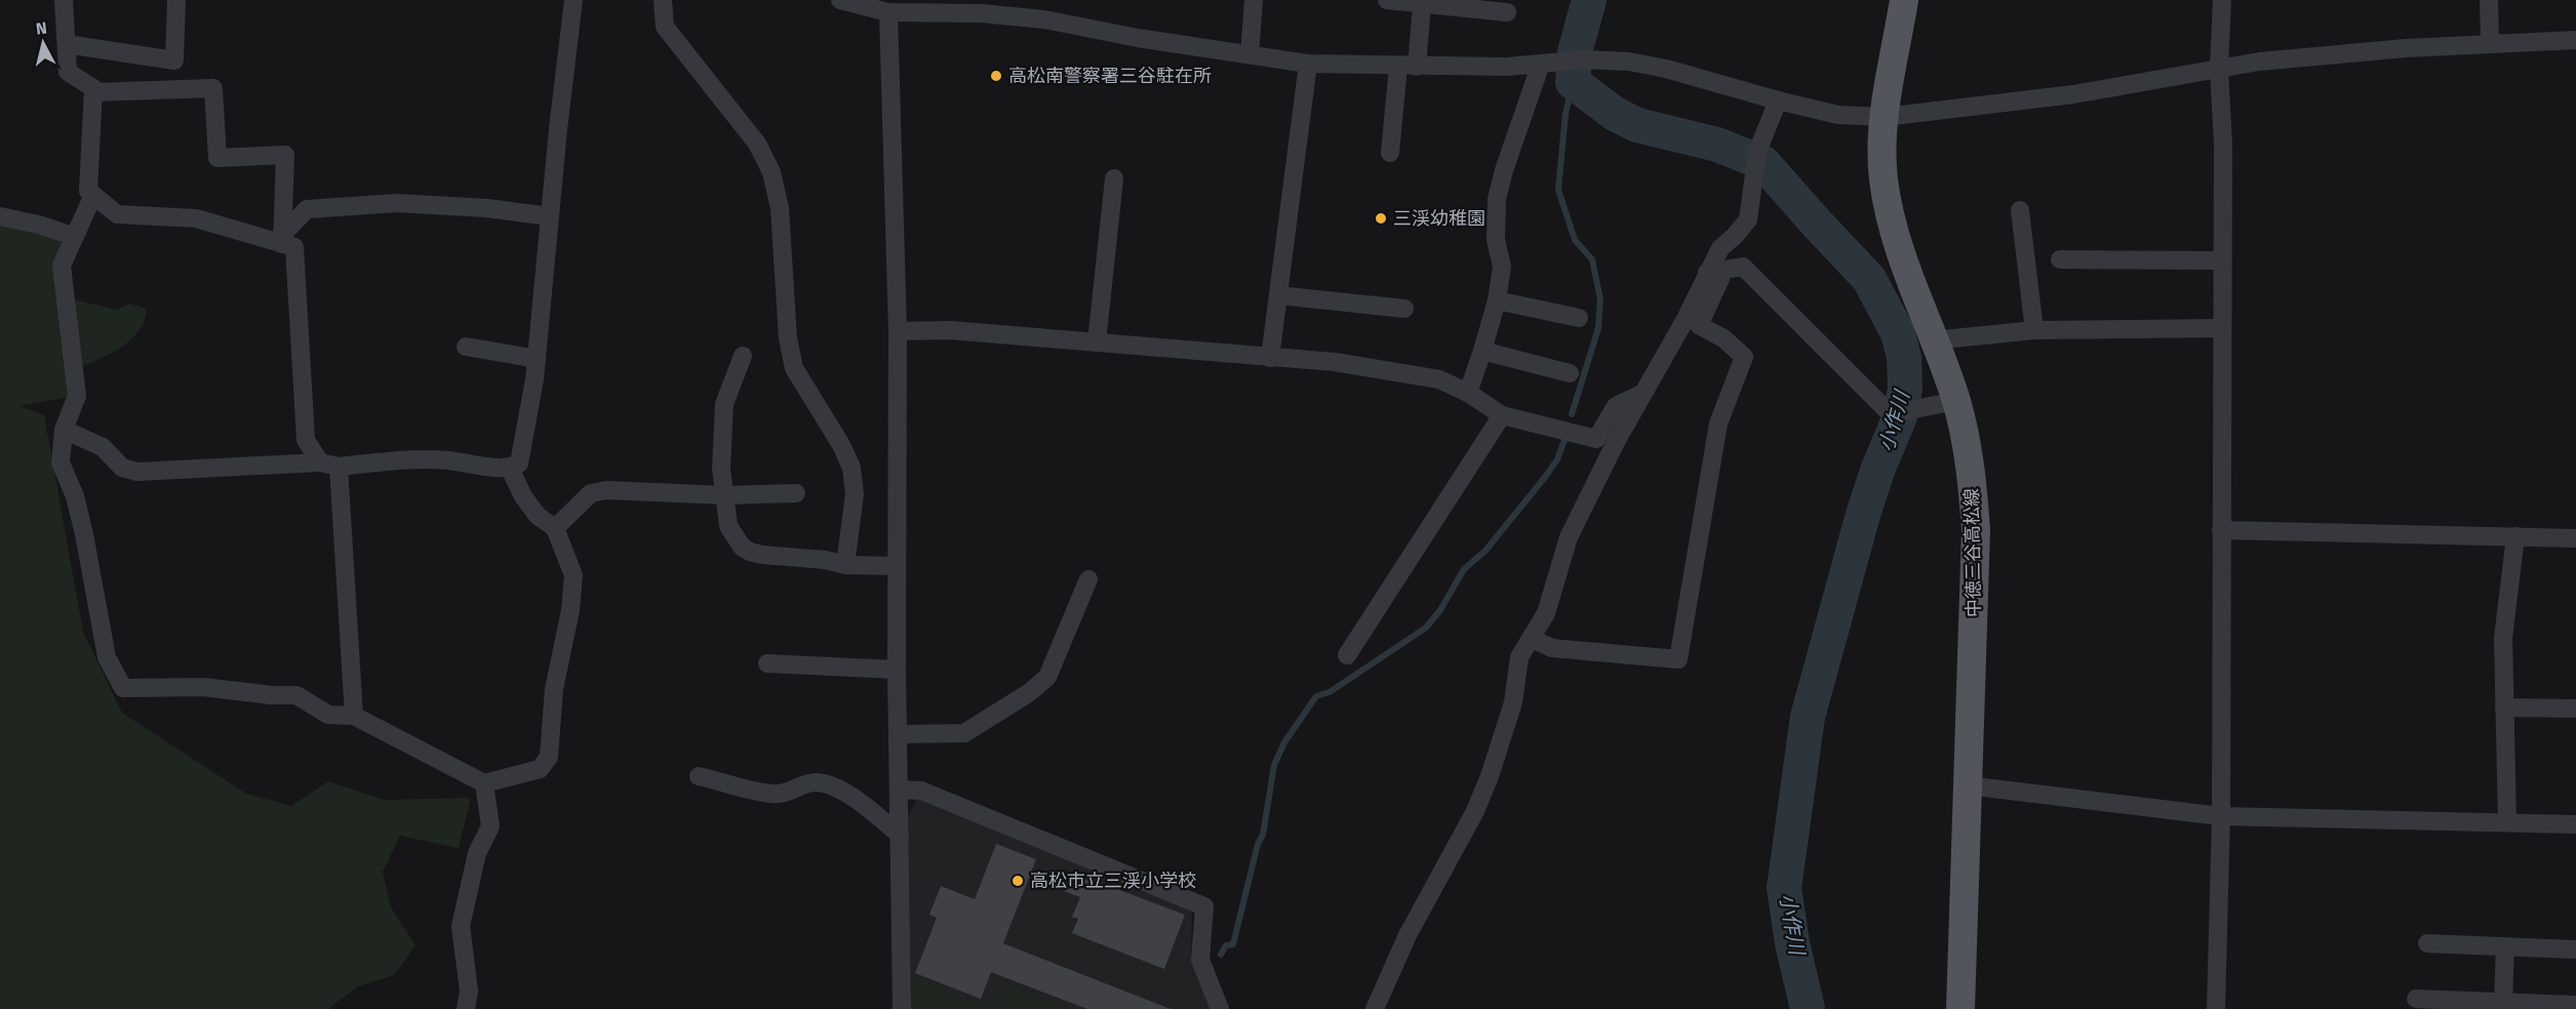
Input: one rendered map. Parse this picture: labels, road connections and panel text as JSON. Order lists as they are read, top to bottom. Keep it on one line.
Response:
{"streets":{"main road":["中徳三谷高松線"]},"water":["小作川"],"places":["高松南警察署三谷駐在所","三渓幼稚園","高松市立三渓小学校"],"north":"top"}
